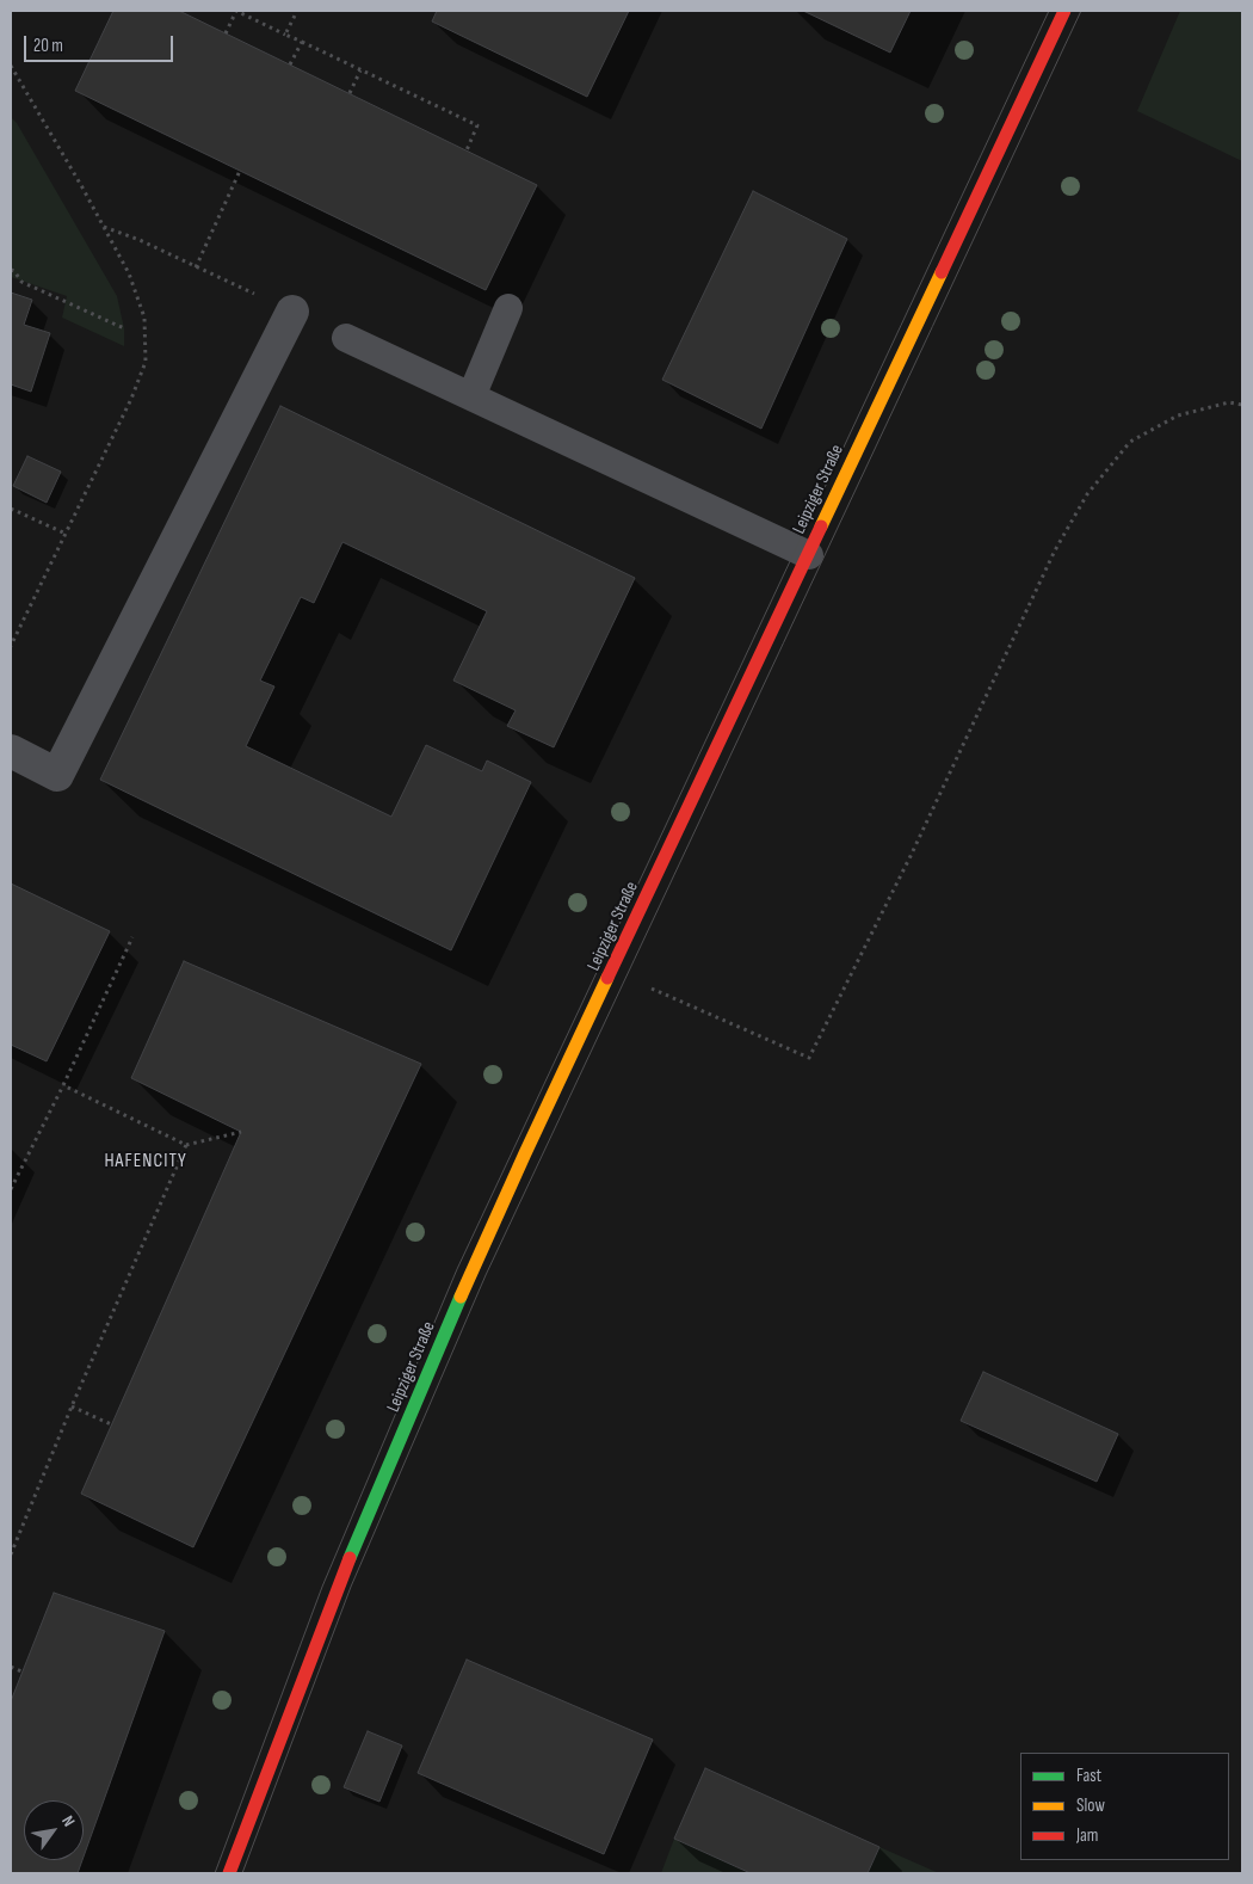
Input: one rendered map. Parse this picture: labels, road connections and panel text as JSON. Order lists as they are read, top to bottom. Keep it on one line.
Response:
{"streets":{"main road":["Leipziger Straße"]},"districts":["HAFENCITY"],"legend":["Fast","Slow","Jam"],"scale_bar":"20 m","north":"top right"}
